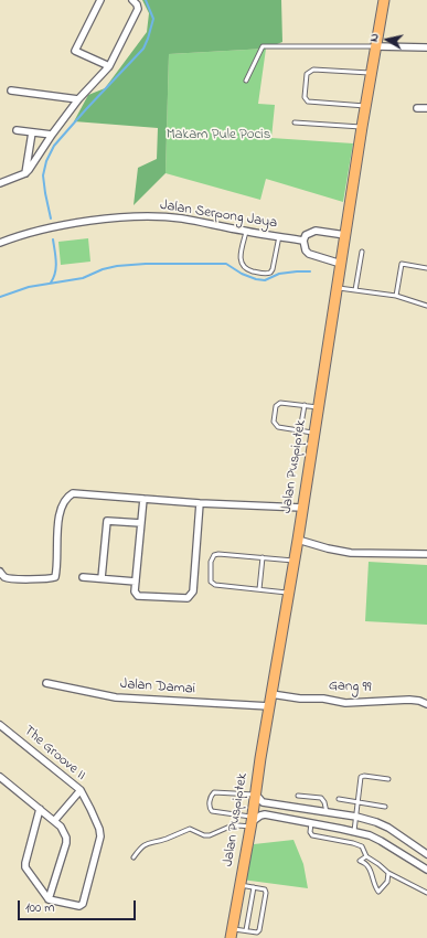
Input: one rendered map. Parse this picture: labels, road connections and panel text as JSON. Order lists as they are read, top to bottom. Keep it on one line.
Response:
{"streets":{"main road":["Jalan Puspiptek"],"street":["Jalan Serpong Jaya","Jalan Damai","Gang 99","The Groove II"]},"crossings":[["Jalan Puspiptek","Jalan Damai"],["Jalan Puspiptek","Gang 99"]],"parks":["Makam Pule Pocis"],"scale_bar":"100 m","north":"left"}
